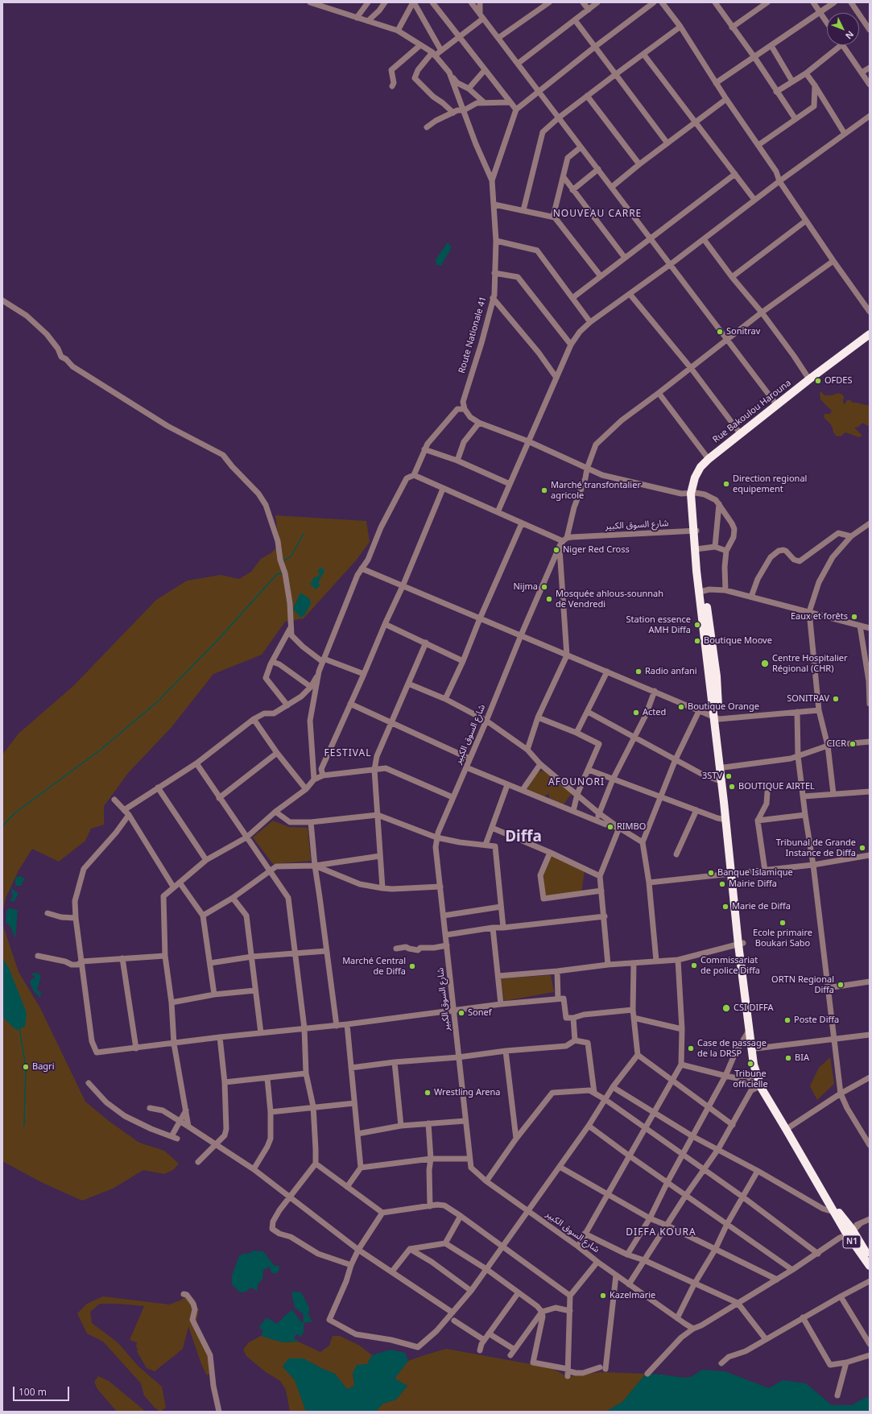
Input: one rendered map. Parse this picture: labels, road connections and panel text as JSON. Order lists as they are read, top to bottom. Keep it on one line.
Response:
{"streets":{"highway":["Rue Bakoulou Harouna","N1"],"street":["Route Nationale 41","شارع السوق الكبير"]},"crossings":[["Rue Bakoulou Harouna","شارع السوق الكبير"],["Rue Bakoulou Harouna","N1"],["شارع السوق الكبير","N1"]],"districts":["NOUVEAU CARRE","FESTIVAL","AFOUNORI","Diffa","DIFFA KOURA"],"places":["Sonitrav","OFDES","Direction regional equipement","Marché transfontalier agricole","Niger Red Cross","Nijma","Mosquée ahlous-sounnah de Vendredi","Eaux et forêts","Station essence AMH Diffa","Boutique Moove","Centre Hospitalier Régional (CHR)","Radio anfani","SONITRAV","Boutique Orange","Acted","CICR","3STV","BOUTIQUE AIRTEL","RIMBO","Tribunal de Grande Instance de Diffa","Banque Islamique","Mairie Diffa","Marie de Diffa","Ecole primaire Boukari Sabo","Commissariat de police Diffa","Marché Central de Diffa","ORTN Regional Diffa","CSI DIFFA","Sonef","Poste Diffa","Case de passage de la DRSP","BIA","Tribune officielle","Bagri","Wrestling Arena","Kazelmarie"],"scale_bar":"100 m","north":"bottom right"}
